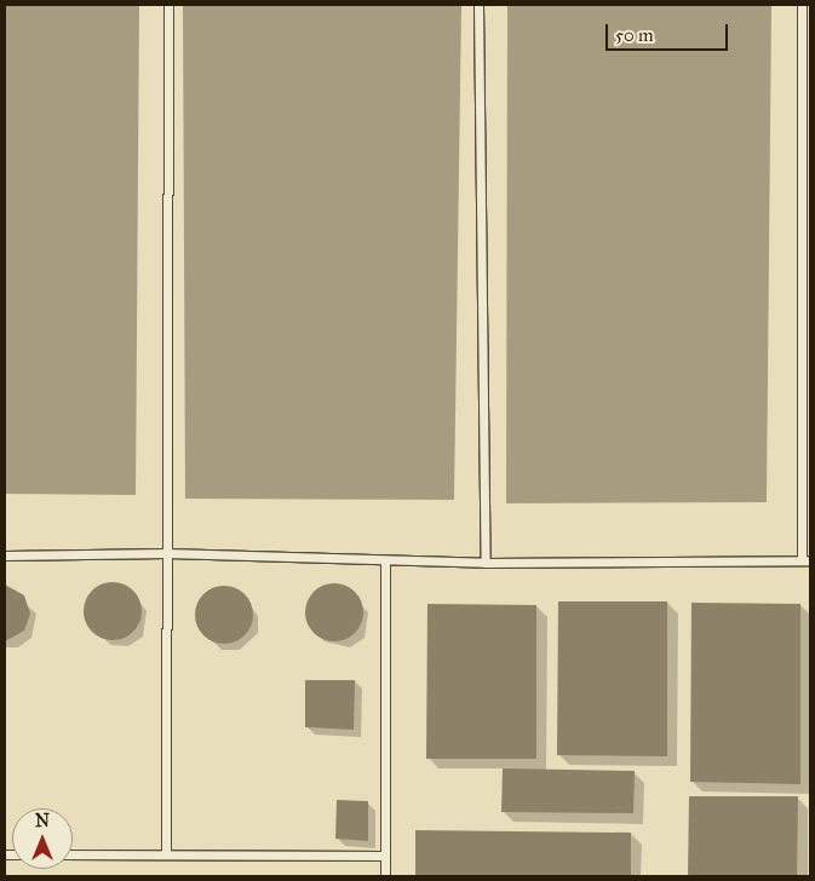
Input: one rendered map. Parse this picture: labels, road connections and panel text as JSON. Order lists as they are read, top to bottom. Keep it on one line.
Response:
{"scale_bar":"50 m","north":"top"}
